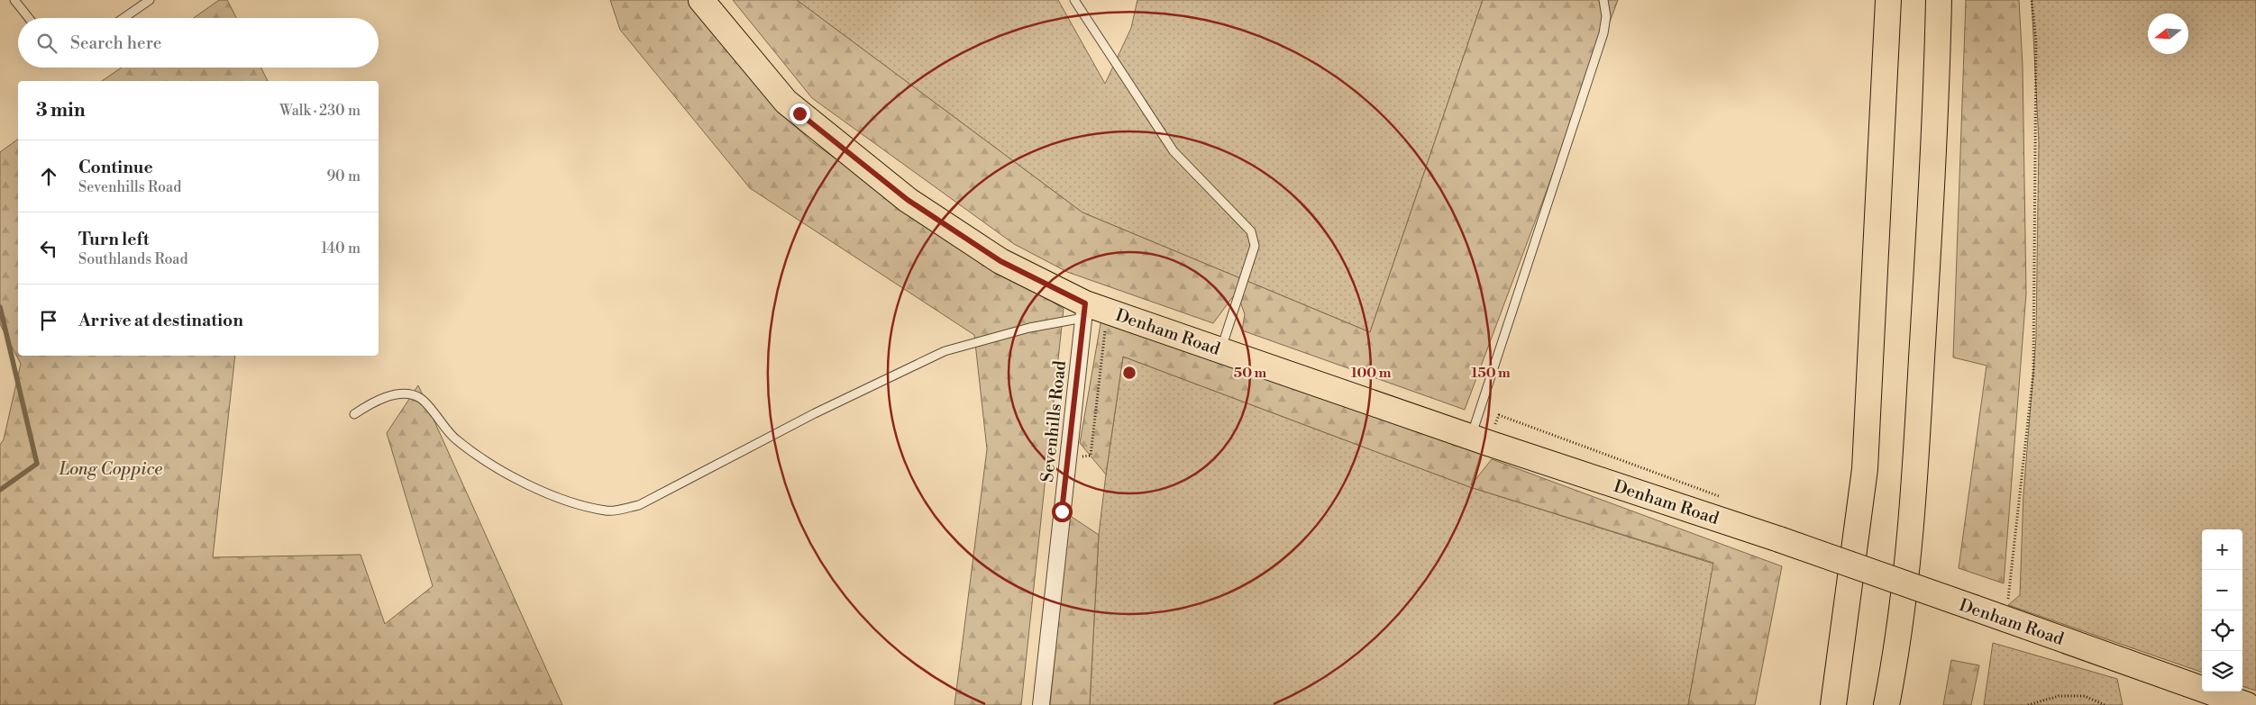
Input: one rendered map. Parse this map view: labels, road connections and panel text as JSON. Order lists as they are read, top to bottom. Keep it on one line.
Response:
{"streets":{"main road":["Denham Road"],"street":["Sevenhills Road"]},"crossings":[["Denham Road","Sevenhills Road"]],"parks":["Long Coppice"],"north":"left","page":{"search":"Search here","heading":["3 min","Walk · 230 m"],"list":[["Continue","Sevenhills Road","90 m"],["Turn left","Southlands Road","140 m"],"Arrive at destination"],"map_buttons":["+","−"]},"rings":["50 m","100 m","150 m"]}
